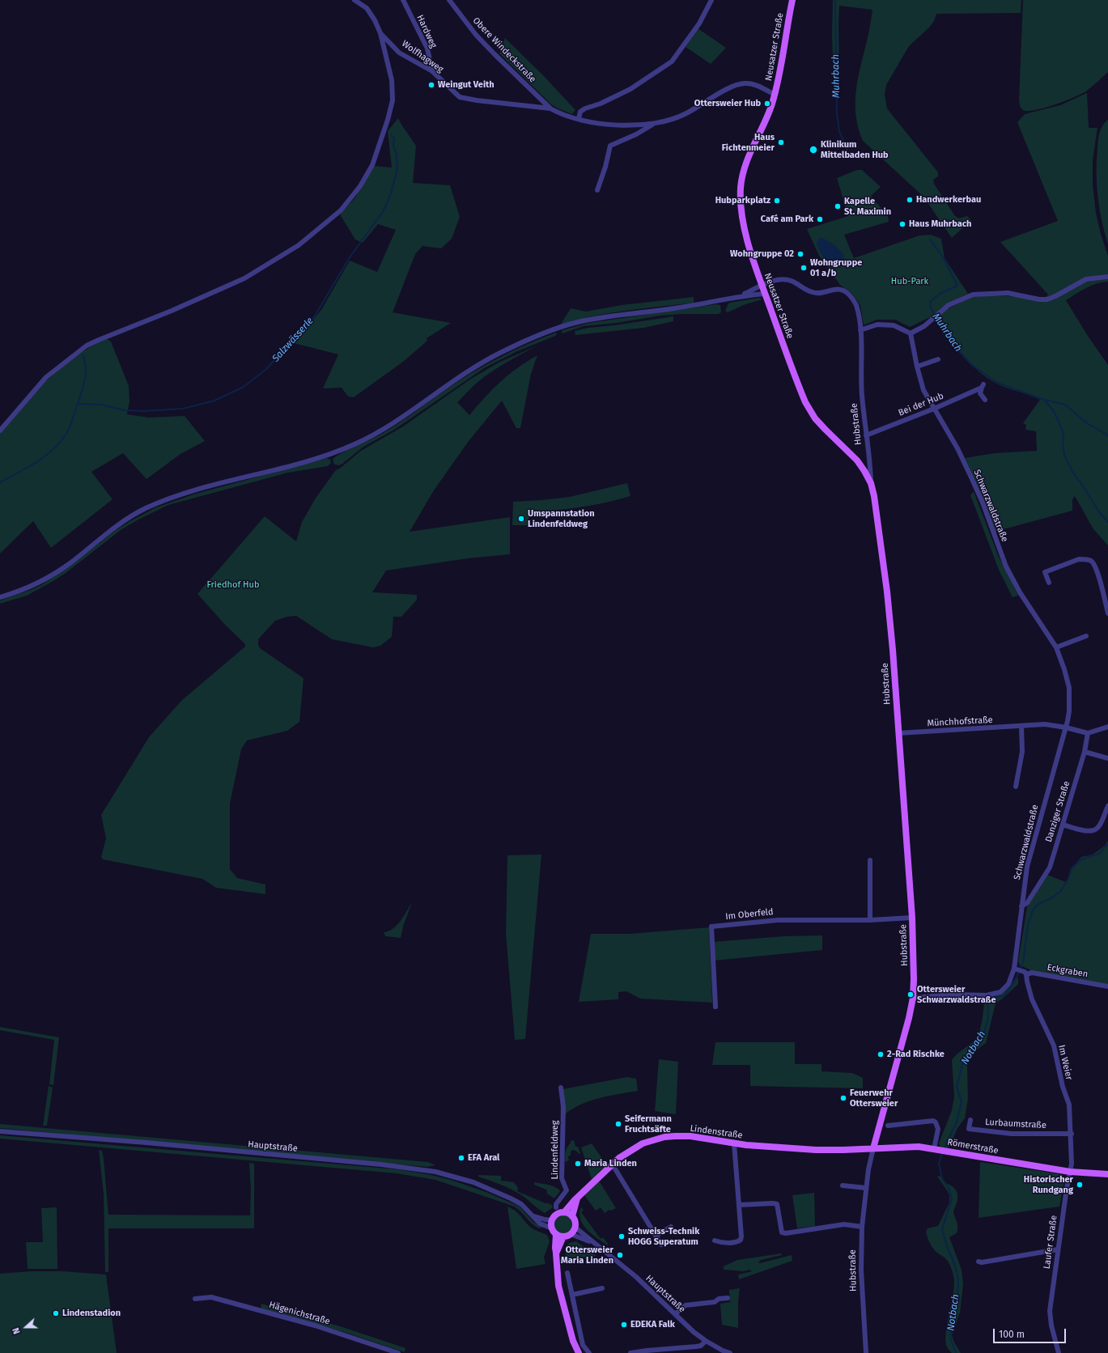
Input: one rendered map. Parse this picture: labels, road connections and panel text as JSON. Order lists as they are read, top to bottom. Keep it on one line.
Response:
{"streets":{"main road":["Neusatzer Straße","Hubstraße","Lindenstraße","Römerstraße"],"street":["Hardweg","Obere Windeckstraße","Wolfhagweg","Bei der Hub","Schwarzwaldstraße","Münchhofstraße","Danziger Straße","Im Oberfeld","Eckgraben","Im Weier","Lurbaumstraße","Hauptstraße","Lindenfeldweg","Laufer Straße","Hägenichstraße"]},"crossings":[["Hardweg","Wolfhagweg"],["Neusatzer Straße","Hubstraße"],["Obere Windeckstraße","Wolfhagweg"],["Bei der Hub","Hubstraße"],["Bei der Hub","Schwarzwaldstraße"],["Hubstraße","Schwarzwaldstraße"],["Hubstraße","Münchhofstraße"],["Hubstraße","Im Oberfeld"],["Hubstraße","Lindenstraße"],["Hubstraße","Römerstraße"],["Schwarzwaldstraße","Münchhofstraße"],["Schwarzwaldstraße","Danziger Straße"],["Münchhofstraße","Danziger Straße"],["Eckgraben","Im Weier"],["Im Weier","Lurbaumstraße"],["Im Weier","Römerstraße"],["Im Weier","Laufer Straße"],["Lindenstraße","Hauptstraße"],["Lindenstraße","Römerstraße"],["Römerstraße","Laufer Straße"]],"water":["Muhrbach","Salzwässerle","Notbach"],"parks":["Hub-Park","Friedhof Hub"],"places":["Weingut Veith","Ottersweier Hub","Haus Fichtenmeier","Klinikum Mittelbaden Hub","Handwerkerbau","Hubparkplatz","Kapelle St. Maximin","Café am Park","Haus Muhrbach","Wohngruppe 02","Wohngruppe 01 a/b","Umspannstation Lindenfeldweg","Ottersweier Schwarzwaldstraße","2-Rad Rischke","Feuerwehr Ottersweier","Seifermann Fruchtsäfte","EFA Aral","Maria Linden","Historischer Rundgang","Schweiss-Technik HOGG Superatum","Ottersweier Maria Linden","Lindenstadion","EDEKA Falk"],"scale_bar":"100 m","north":"left"}
